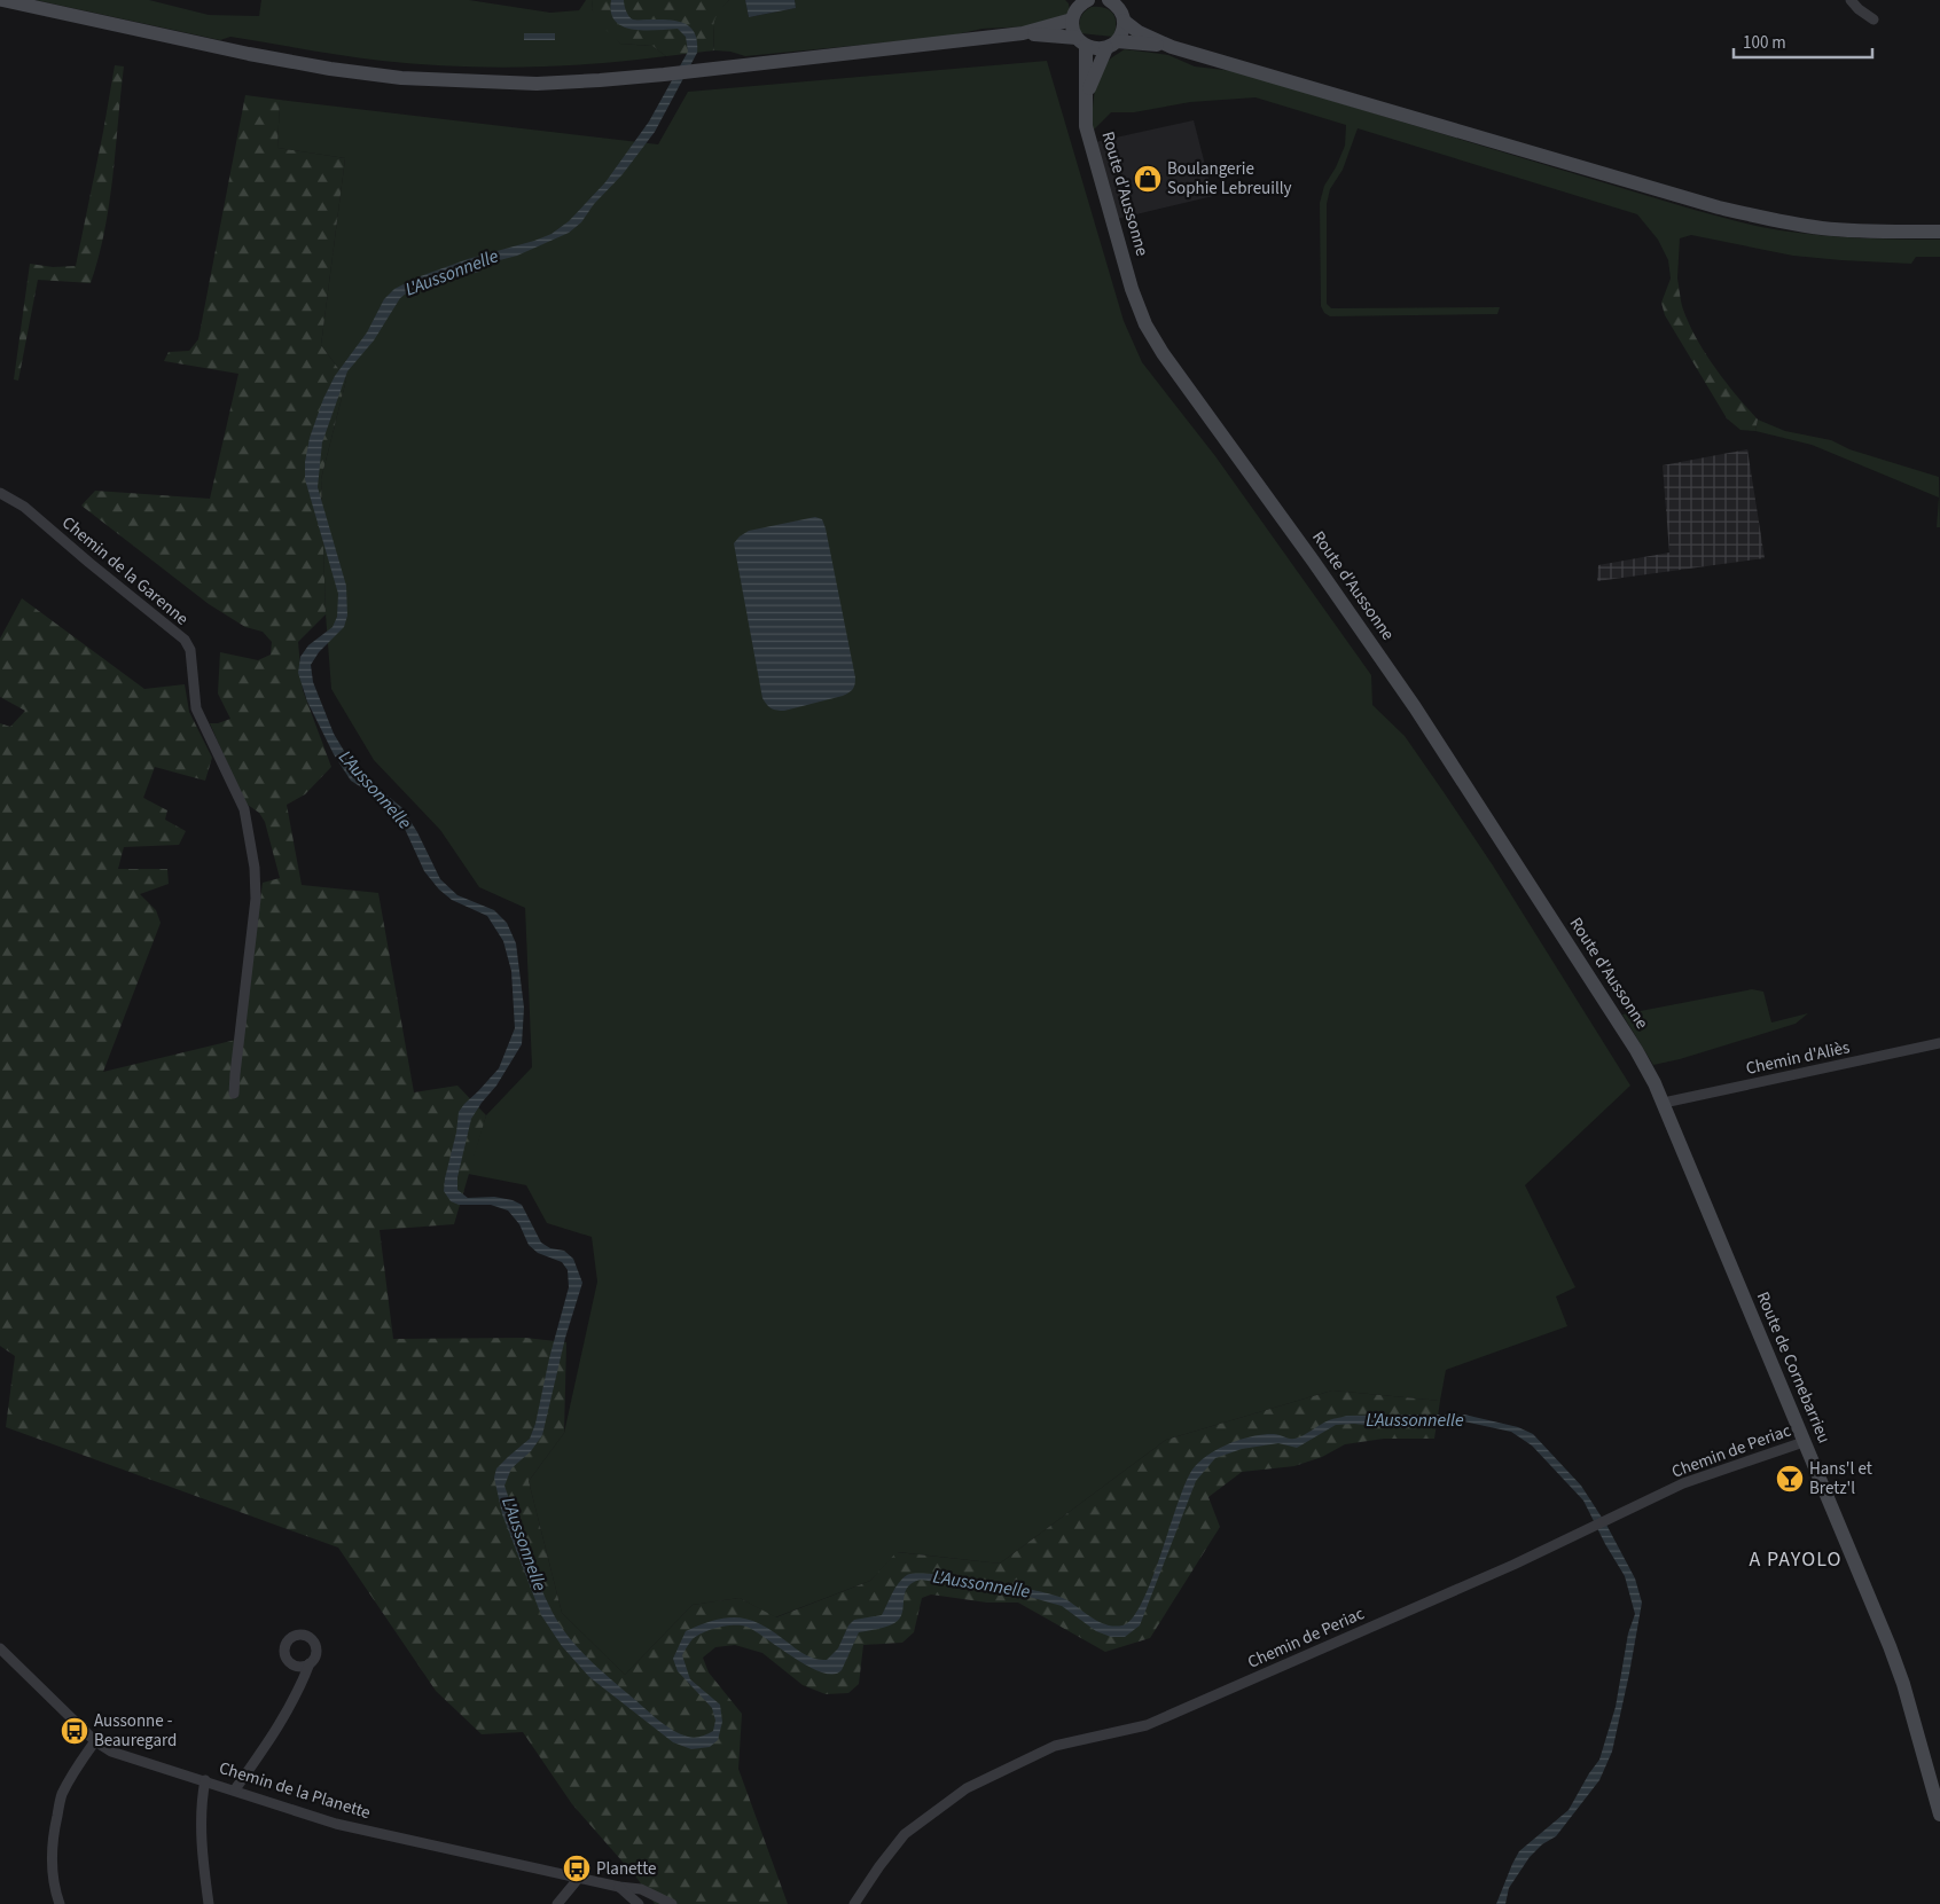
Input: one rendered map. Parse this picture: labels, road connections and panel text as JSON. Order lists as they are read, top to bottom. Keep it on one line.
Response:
{"streets":{"main road":["Route d'Aussonne","Route de Cornebarrieu"],"street":["Chemin de la Garenne","Chemin d'Aliès","Chemin de Periac","Chemin de la Planette"]},"crossings":[["Route d'Aussonne","Route de Cornebarrieu"],["Chemin d'Aliès","Route de Cornebarrieu"],["Route de Cornebarrieu","Chemin de Periac"]],"districts":["A PAYOLO"],"water":["L'Aussonnelle"],"places":{"shop":["Boulangerie Sophie Lebreuilly"],"bar":["Hans'l et Bretz'l"],"bus stop":["Aussonne - Beauregard","Planette"]},"scale_bar":"100 m"}
